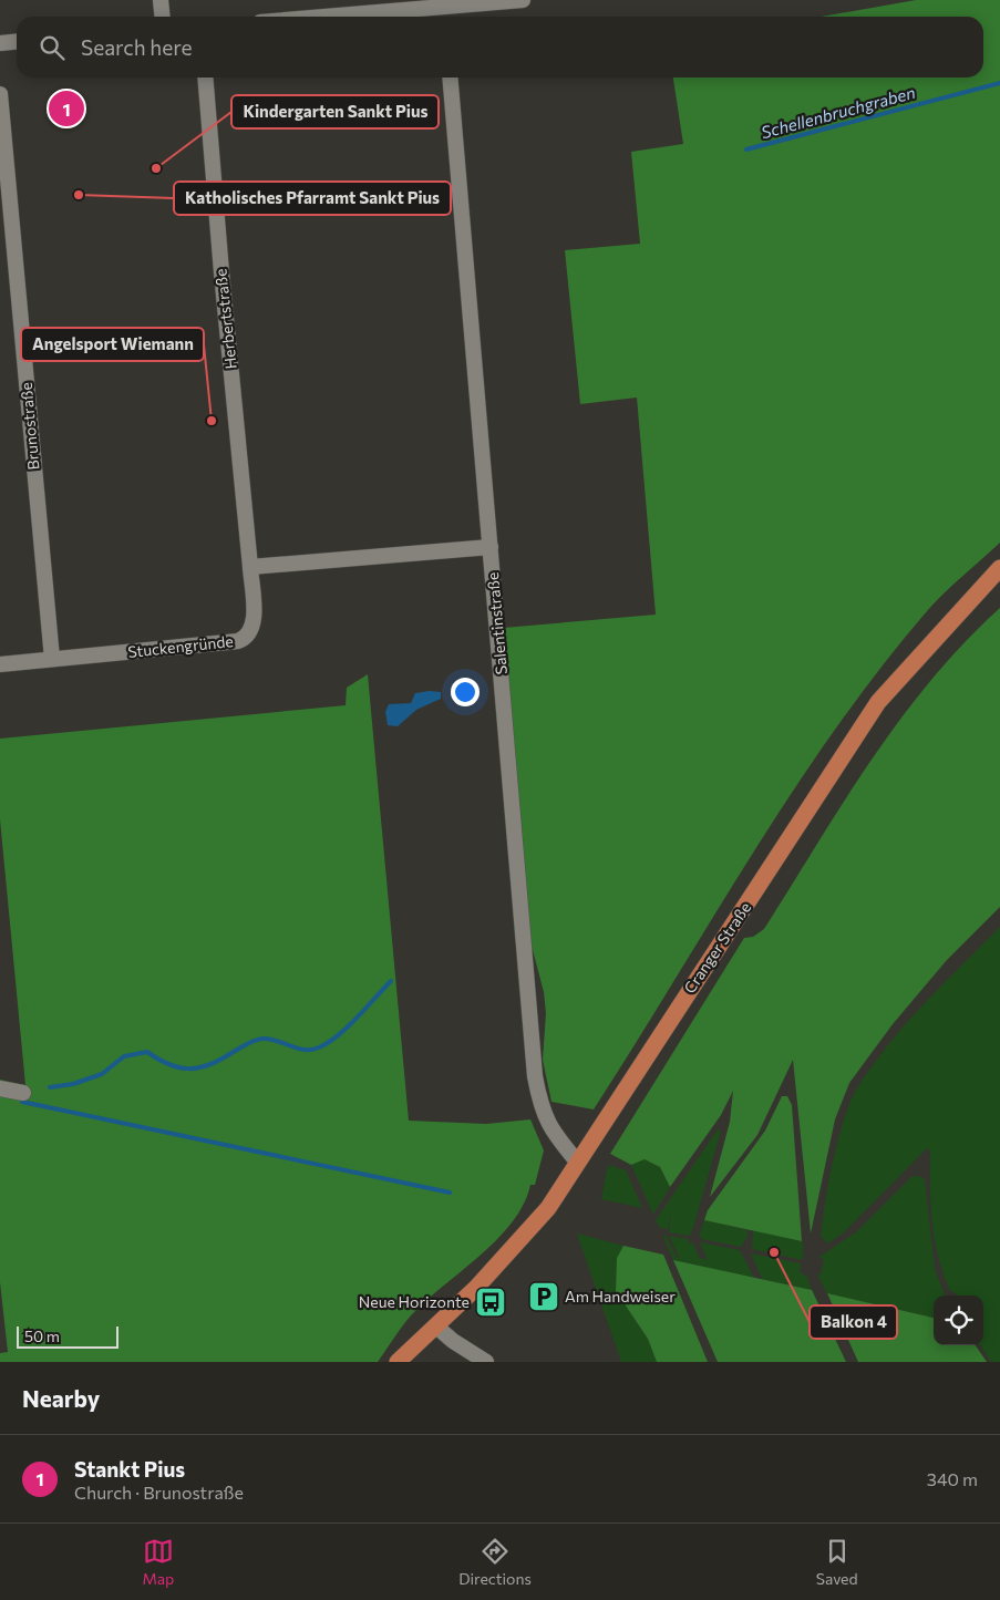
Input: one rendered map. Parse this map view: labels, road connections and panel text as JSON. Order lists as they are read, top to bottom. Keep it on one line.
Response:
{"streets":{"main road":["Cranger Straße"],"street":["Herbertstraße","Brunostraße","Salentinstraße","Stuckengründe"]},"crossings":[["Herbertstraße","Stuckengründe"],["Brunostraße","Stuckengründe"],["Salentinstraße","Cranger Straße"]],"water":["Schellenbruchgraben"],"places":{"other":["Kindergarten Sankt Pius","Katholisches Pfarramt Sankt Pius","Angelsport Wiemann","Balkon 4"],"parking":["Am Handweiser"],"bus stop":["Neue Horizonte"]},"scale_bar":"50 m","page":{"search":"Search here","pins":"1","scale":"50 m","heading":"Nearby","list":[{"mark":"1","name":"Stankt Pius","note":"Church · Brunostraße","value":"340 m"}],"nav":["Map","Directions","Saved"]}}
